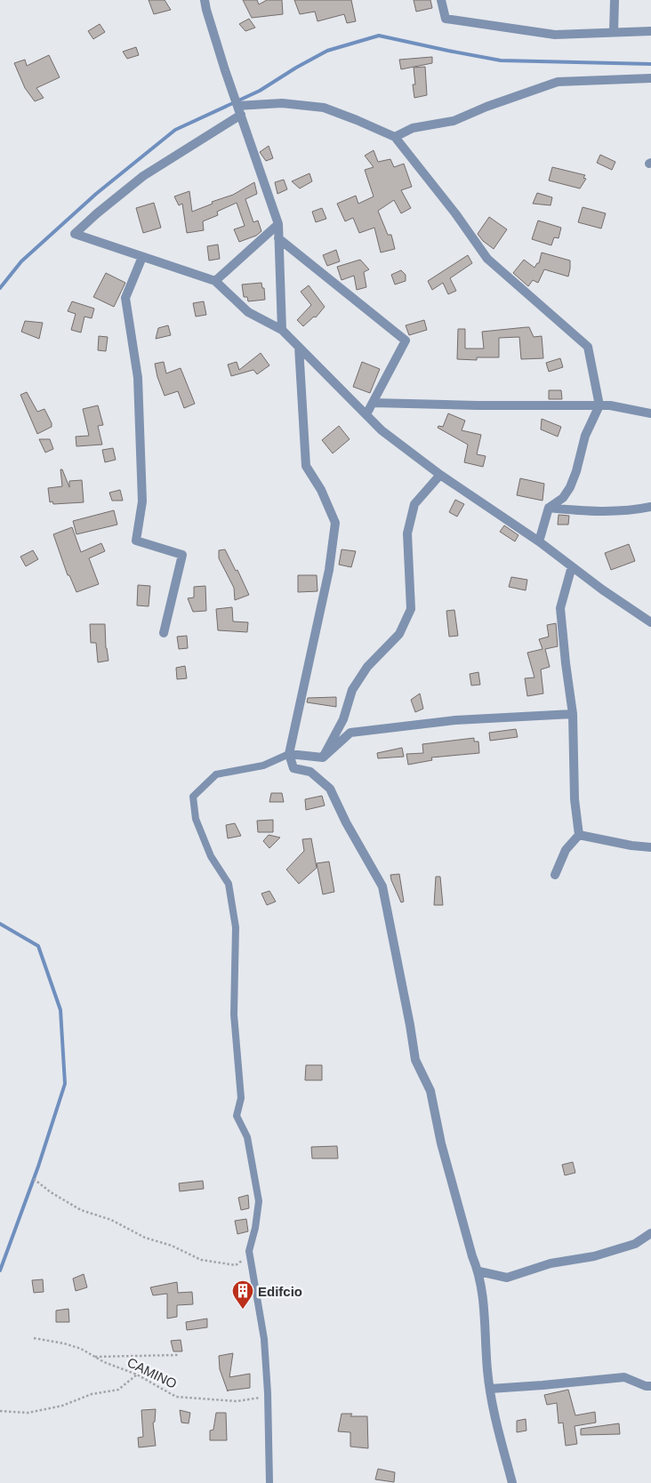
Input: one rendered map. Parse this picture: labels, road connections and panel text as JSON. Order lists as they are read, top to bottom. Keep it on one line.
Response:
{"streets":{"path":["CAMINO"]},"places":{"building":["Edifcio"]}}
